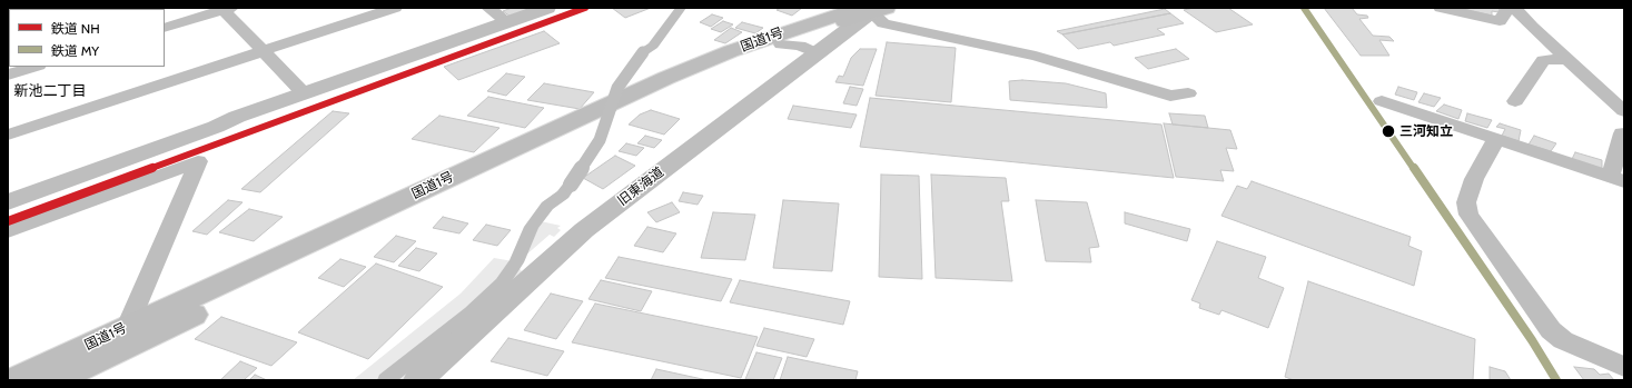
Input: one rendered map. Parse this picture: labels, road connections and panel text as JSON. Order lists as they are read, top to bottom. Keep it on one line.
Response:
{"streets":{"highway":["国道1号"],"street":["旧東海道"]},"crossings":[["国道1号","旧東海道"]],"districts":["新池二丁目"],"places":["三河知立"],"lines":["rail line NH","rail line MY"],"legend":["鉄道 NH","鉄道 MY"]}
